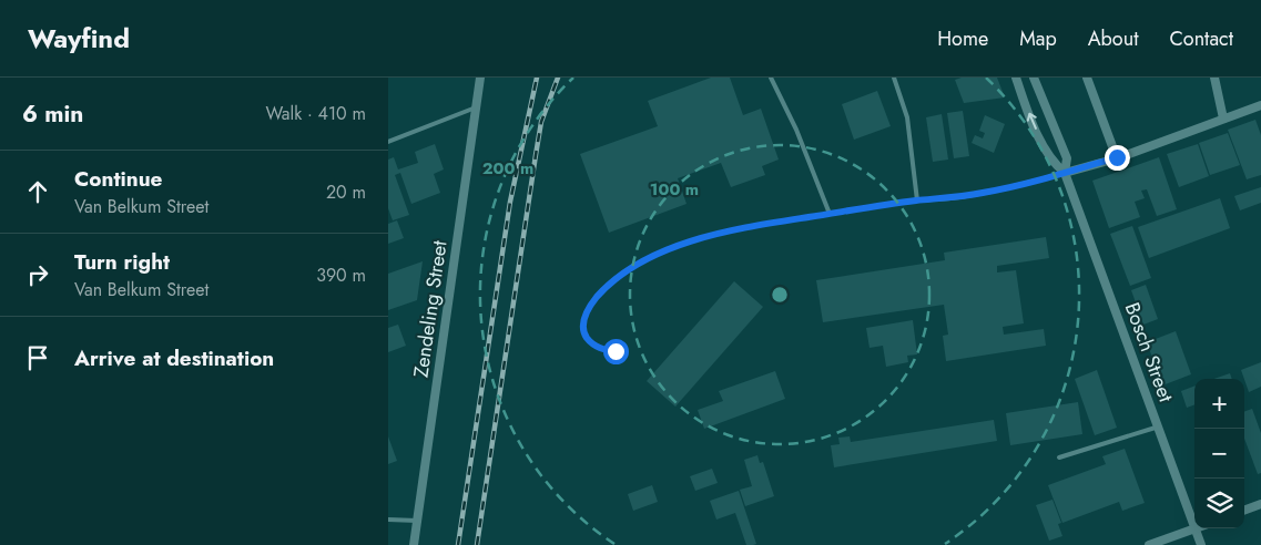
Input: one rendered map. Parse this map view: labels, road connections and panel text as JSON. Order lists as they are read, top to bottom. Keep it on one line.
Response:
{"streets":{"street":["Zendeling Street","Bosch Street"]},"page":{"header":"Wayfind","nav":["Home","Map","About","Contact"],"heading":["6 min","Walk · 410 m"],"list":[["Continue","Van Belkum Street","20 m"],["Turn right","Van Belkum Street","390 m"],"Arrive at destination"],"map_buttons":["+","−"]},"rings":["200 m","100 m"]}
